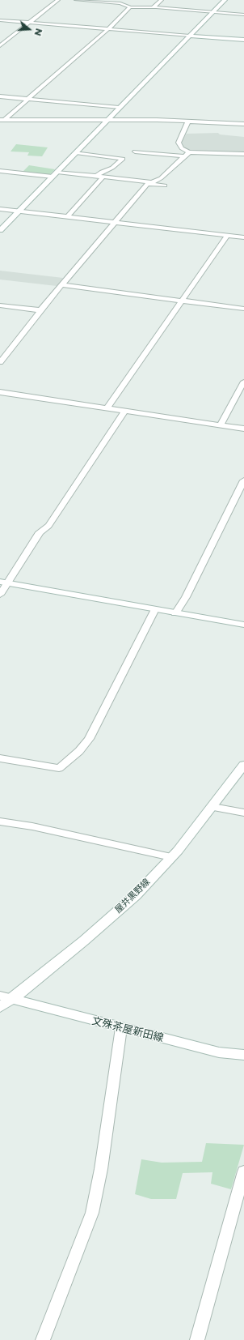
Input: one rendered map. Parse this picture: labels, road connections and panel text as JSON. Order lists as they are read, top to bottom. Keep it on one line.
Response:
{"streets":{"street":["屋井黒野線","文殊茶屋新田線"]},"crossings":[["屋井黒野線","文殊茶屋新田線"]],"north":"right"}
